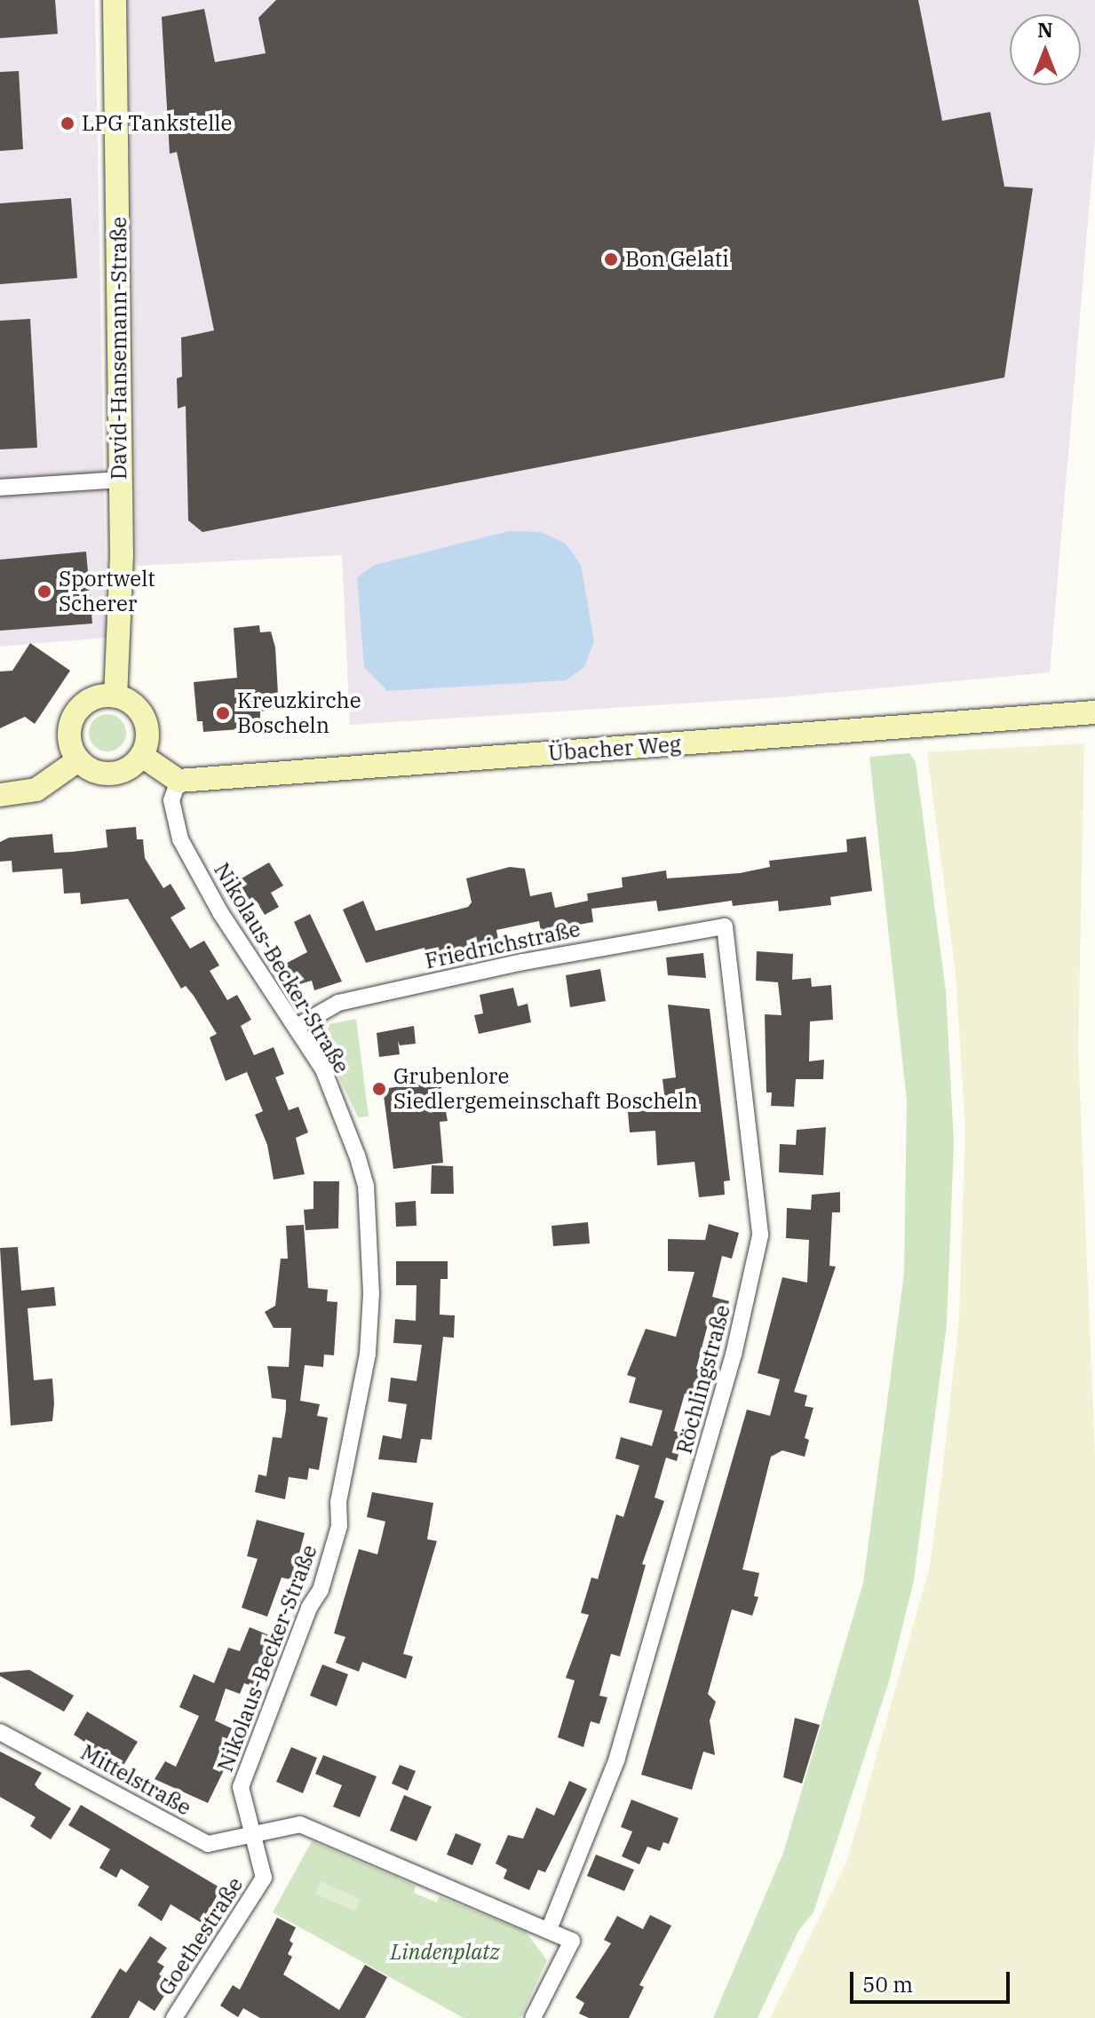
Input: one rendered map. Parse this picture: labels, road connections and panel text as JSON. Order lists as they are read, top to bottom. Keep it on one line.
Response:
{"streets":{"street":["David-Hansemann-Straße","Übacher Weg","Friedrichstraße","Nikolaus-Becker-Straße","Röchlingstraße","Mittelstraße","Goethestraße"]},"crossings":[["Übacher Weg","Nikolaus-Becker-Straße"],["Friedrichstraße","Nikolaus-Becker-Straße"],["Friedrichstraße","Röchlingstraße"],["Nikolaus-Becker-Straße","Mittelstraße"],["Nikolaus-Becker-Straße","Goethestraße"],["Mittelstraße","Goethestraße"]],"parks":["Lindenplatz"],"places":["LPG Tankstelle","Bon Gelati","Sportwelt Scherer","Kreuzkirche Boscheln","Grubenlore Siedlergemeinschaft Boscheln"],"scale_bar":"50 m","north":"top"}
